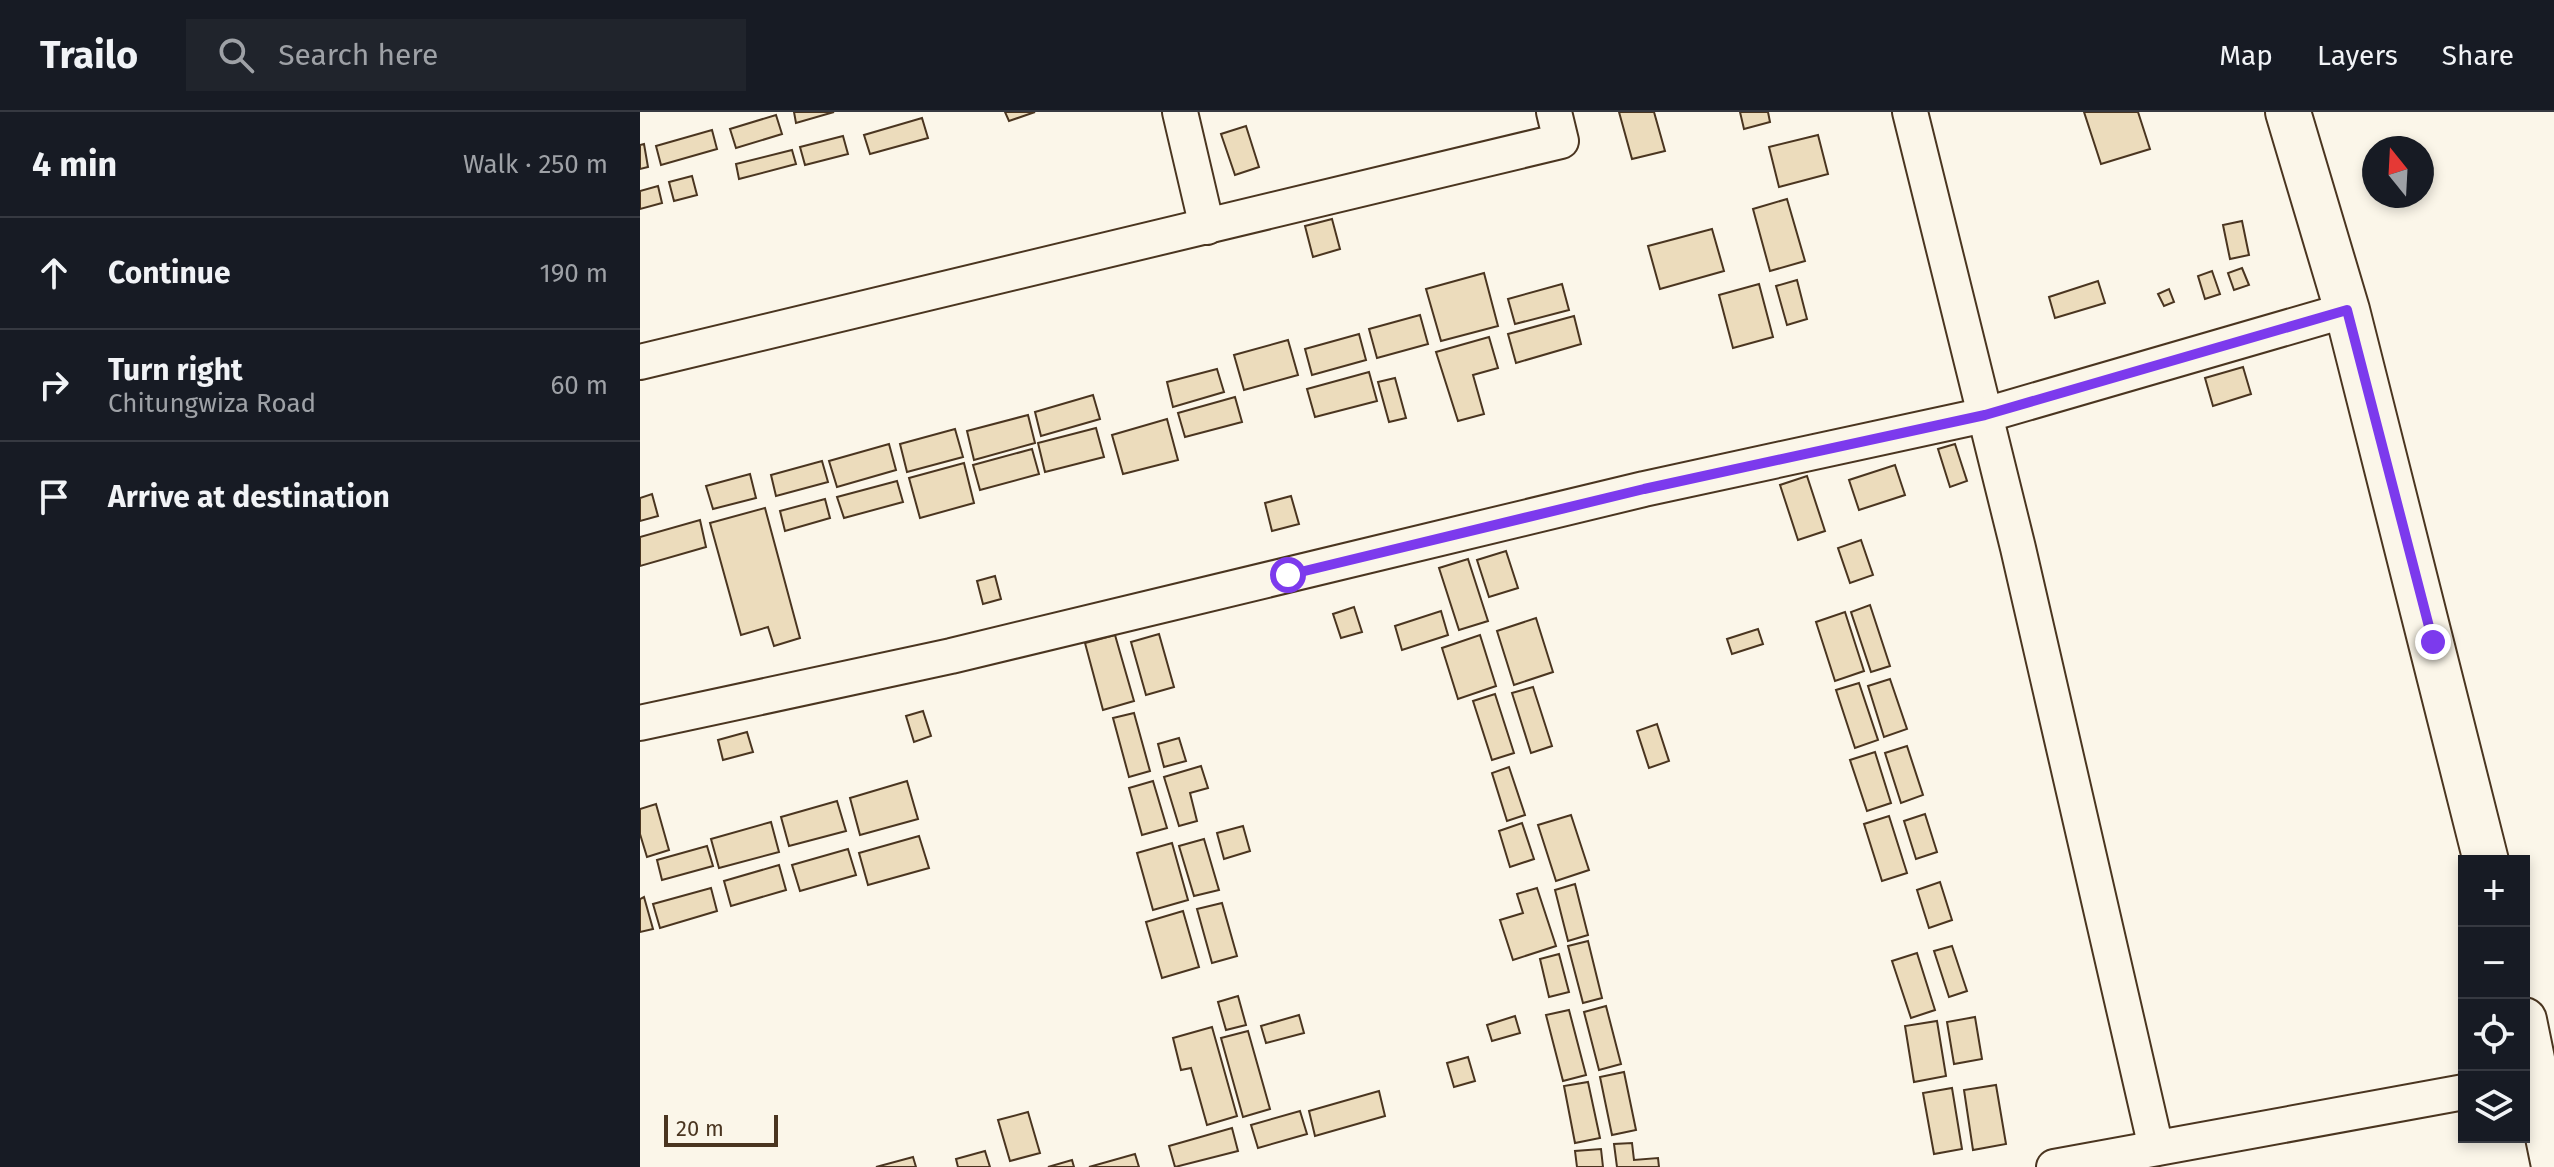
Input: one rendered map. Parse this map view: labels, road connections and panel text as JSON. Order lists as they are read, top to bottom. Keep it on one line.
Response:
{"scale_bar":"20 m","north":"top","page":{"header":"Trailo","search":"Search here","nav":["Map","Layers","Share"],"heading":["4 min","Walk · 250 m"],"list":[["Continue","190 m"],["Turn right","Chitungwiza Road","60 m"],"Arrive at destination"],"map_buttons":["+","−"],"scale":"20 m"}}
